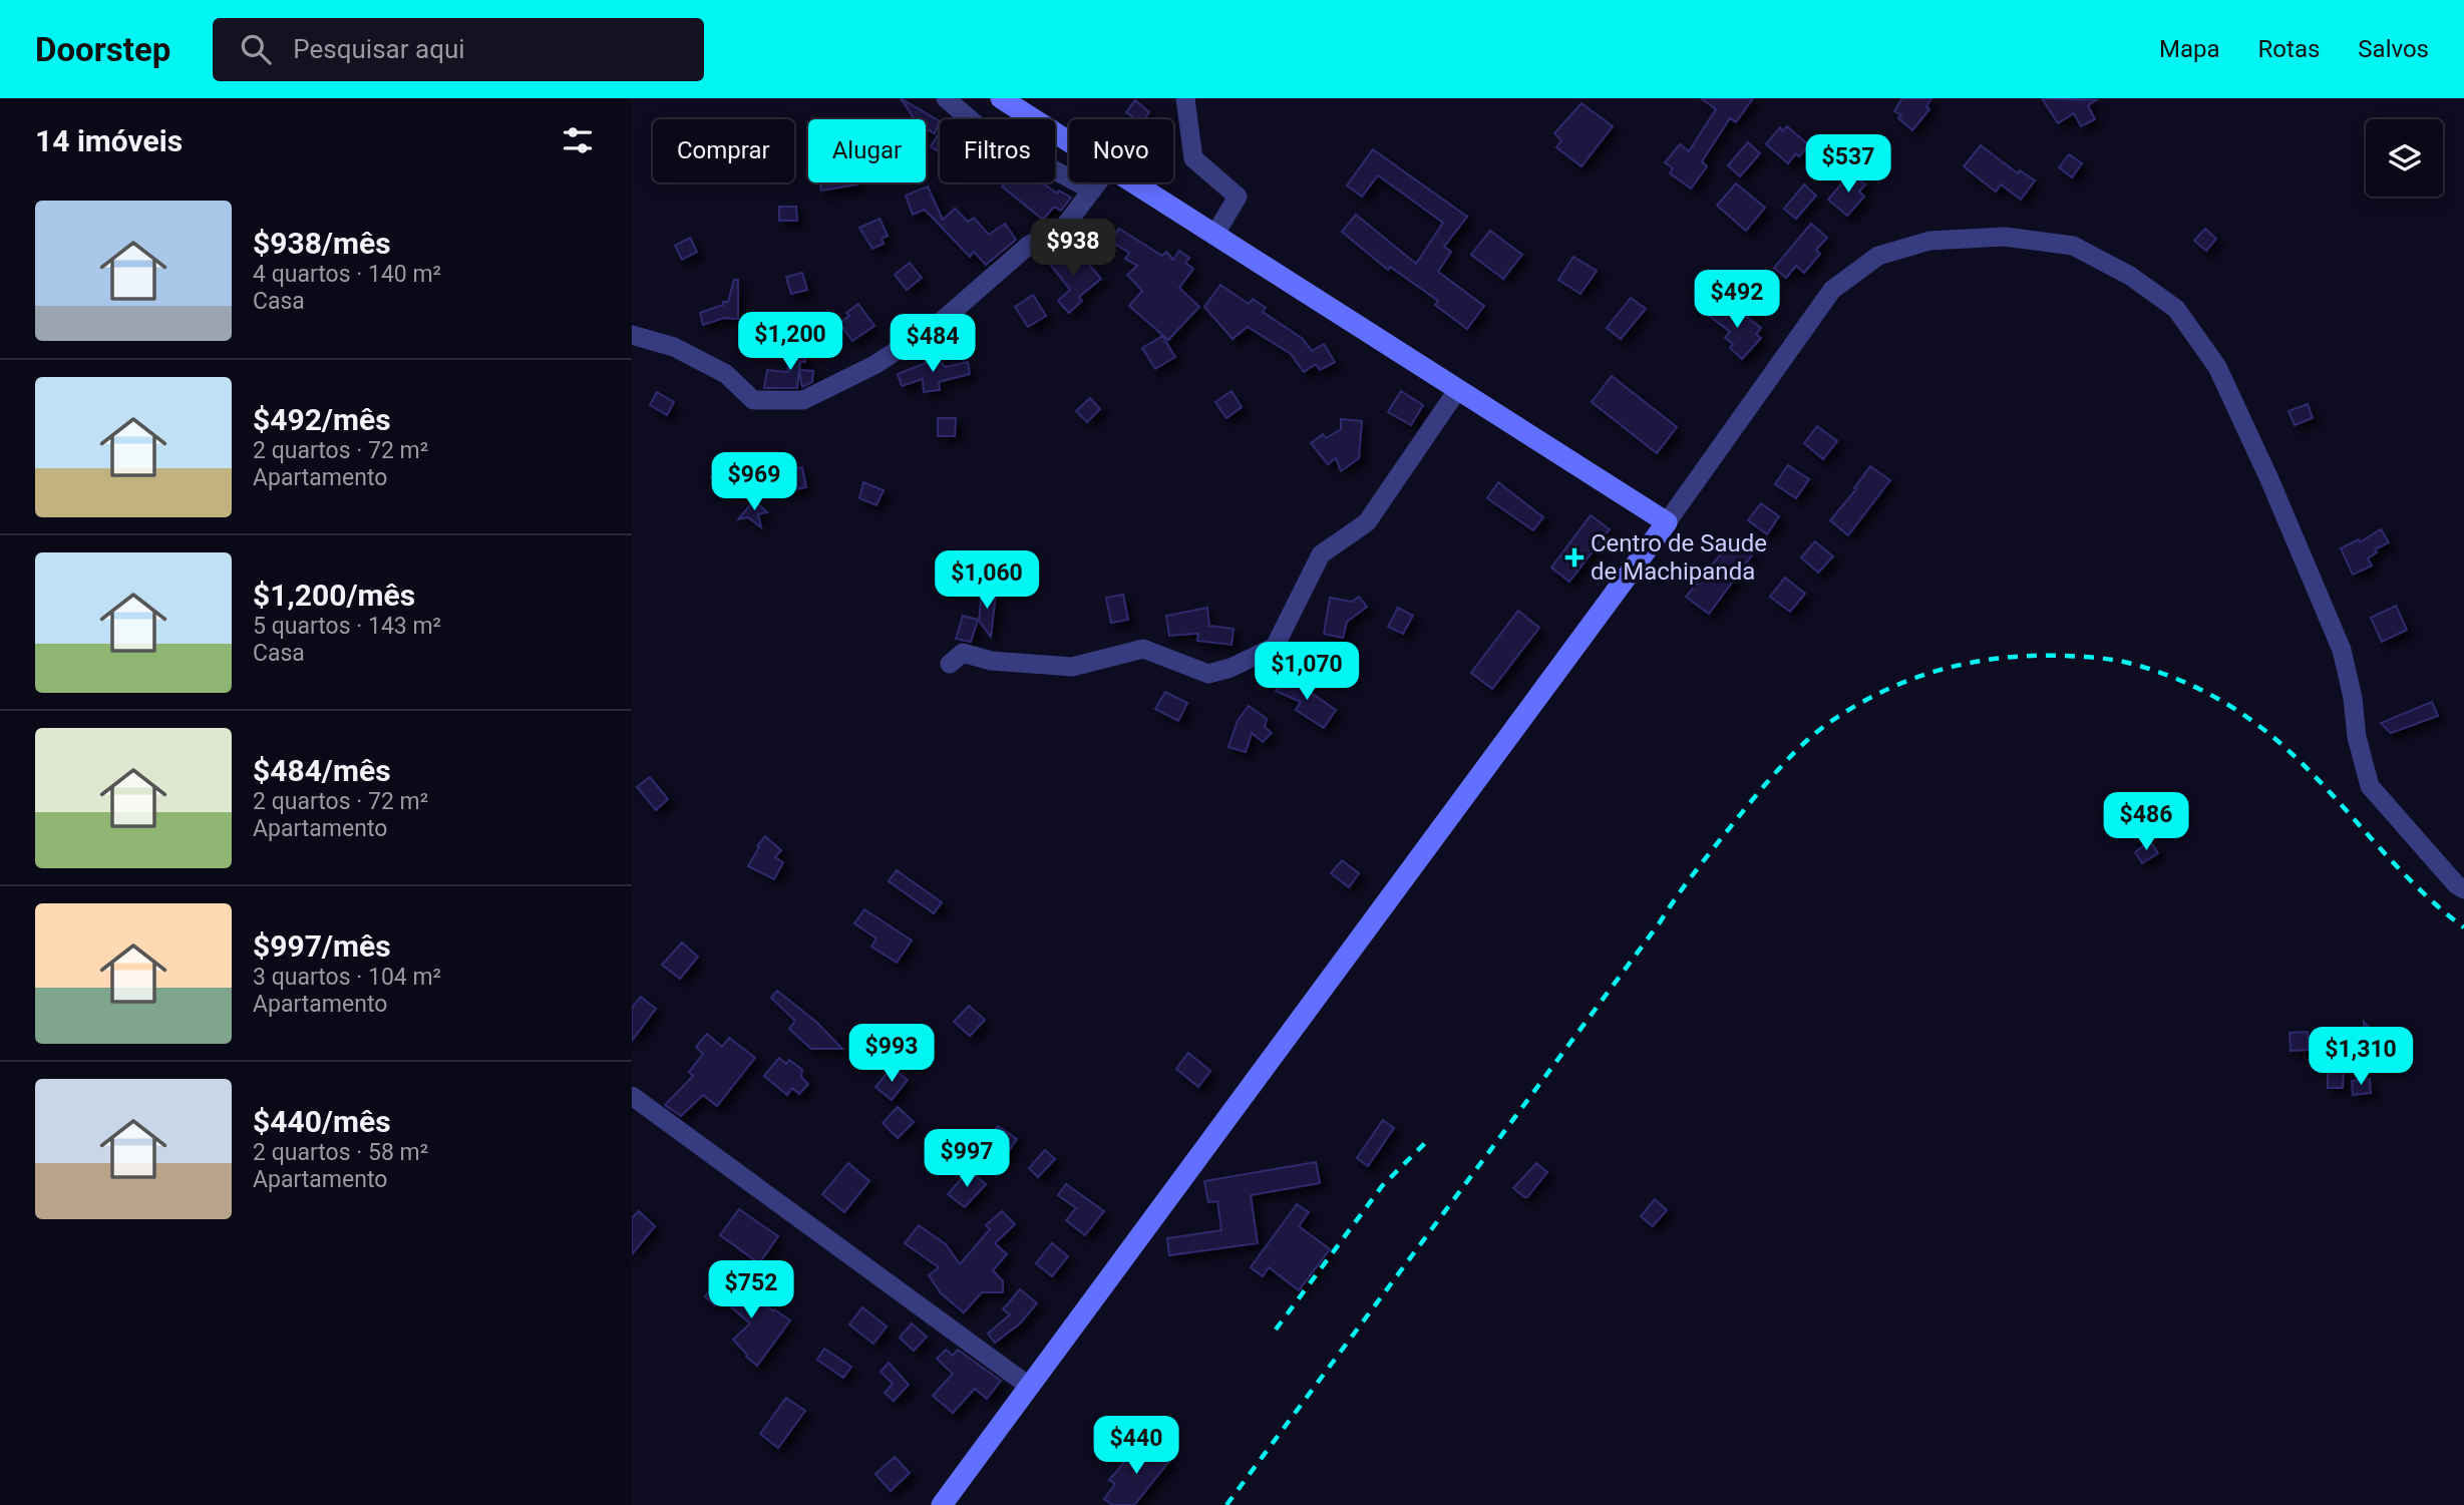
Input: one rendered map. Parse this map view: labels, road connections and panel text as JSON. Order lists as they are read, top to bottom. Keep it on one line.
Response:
{"places":{"health":["Centro de Saude de Machipanda"]},"page":{"header":"Doorstep","search":"Pesquisar aqui","nav":["Mapa","Rotas","Salvos"],"heading":"14 imóveis","chip":["Comprar","Alugar","Filtros","Novo"],"price":["$537","$938","$492","$1,200","$484","$969","$1,060","$1,070","$486","$993","$1,310","$997","$752","$440"],"list":[{"name":"$938/mês","note":"4 quartos · 140 m² · Casa"},{"name":"$492/mês","note":"2 quartos · 72 m² · Apartamento"},{"name":"$1,200/mês","note":"5 quartos · 143 m² · Casa"},{"name":"$484/mês","note":"2 quartos · 72 m² · Apartamento"},{"name":"$997/mês","note":"3 quartos · 104 m² · Apartamento"},{"name":"$440/mês","note":"2 quartos · 58 m² · Apartamento"}]}}
